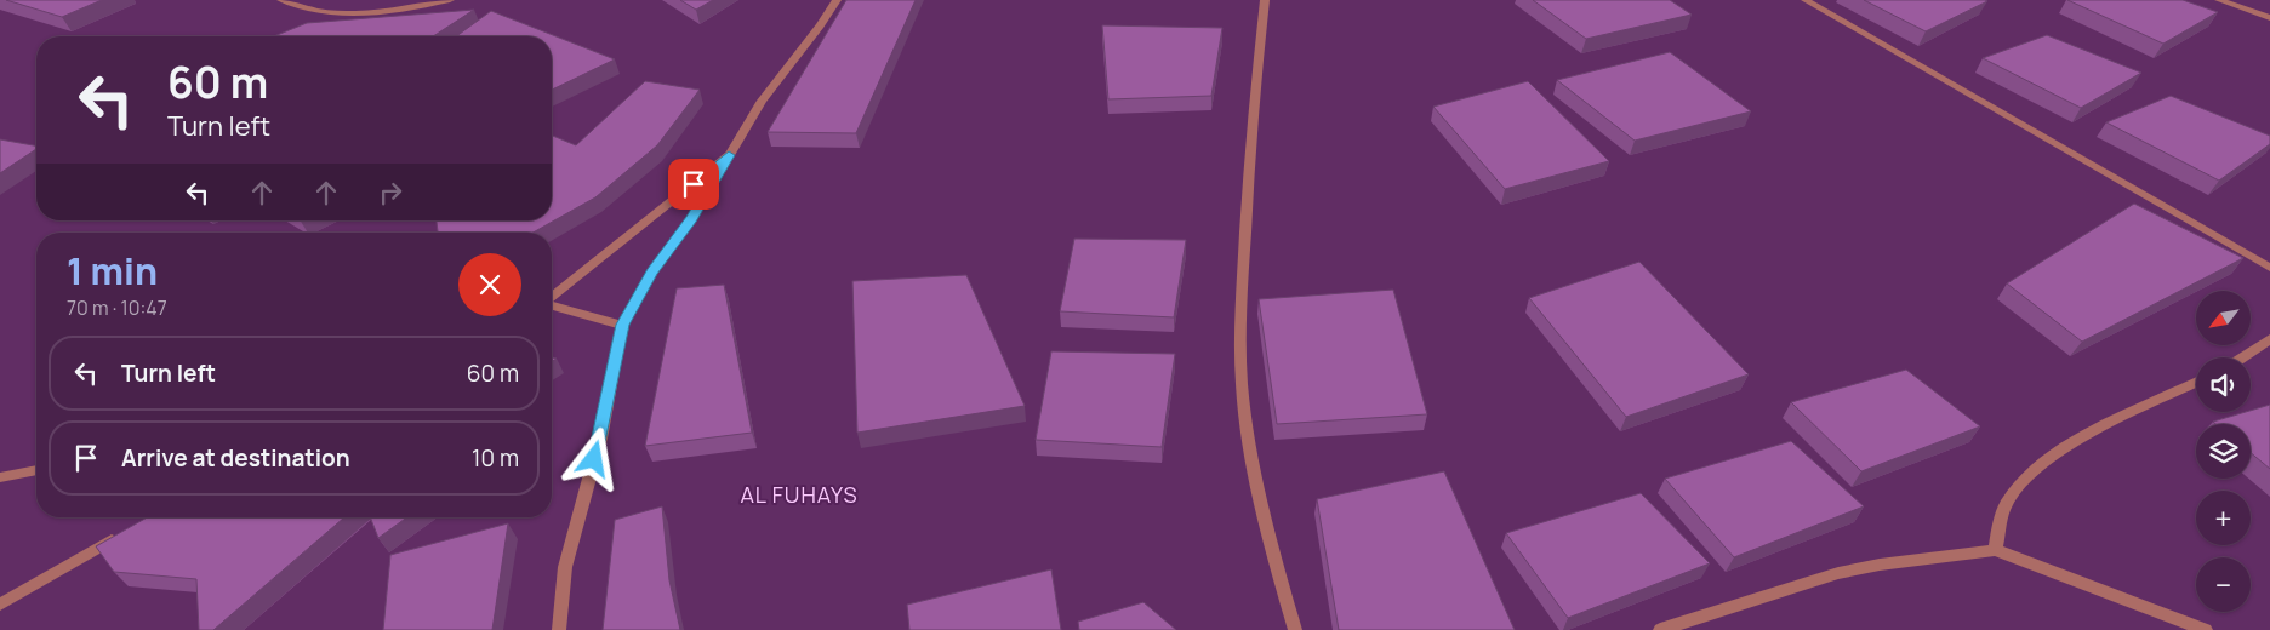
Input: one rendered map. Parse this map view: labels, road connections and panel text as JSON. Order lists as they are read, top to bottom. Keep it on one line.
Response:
{"districts":["AL FUHAYS"],"north":"bottom left","page":{"turn":["60 m","Turn left"],"heading":["1 min","70 m · 10:47"],"map_buttons":["+","−"],"list":[{"name":"Turn left","value":"60 m"},{"name":"Arrive at destination","value":"10 m"}]}}
